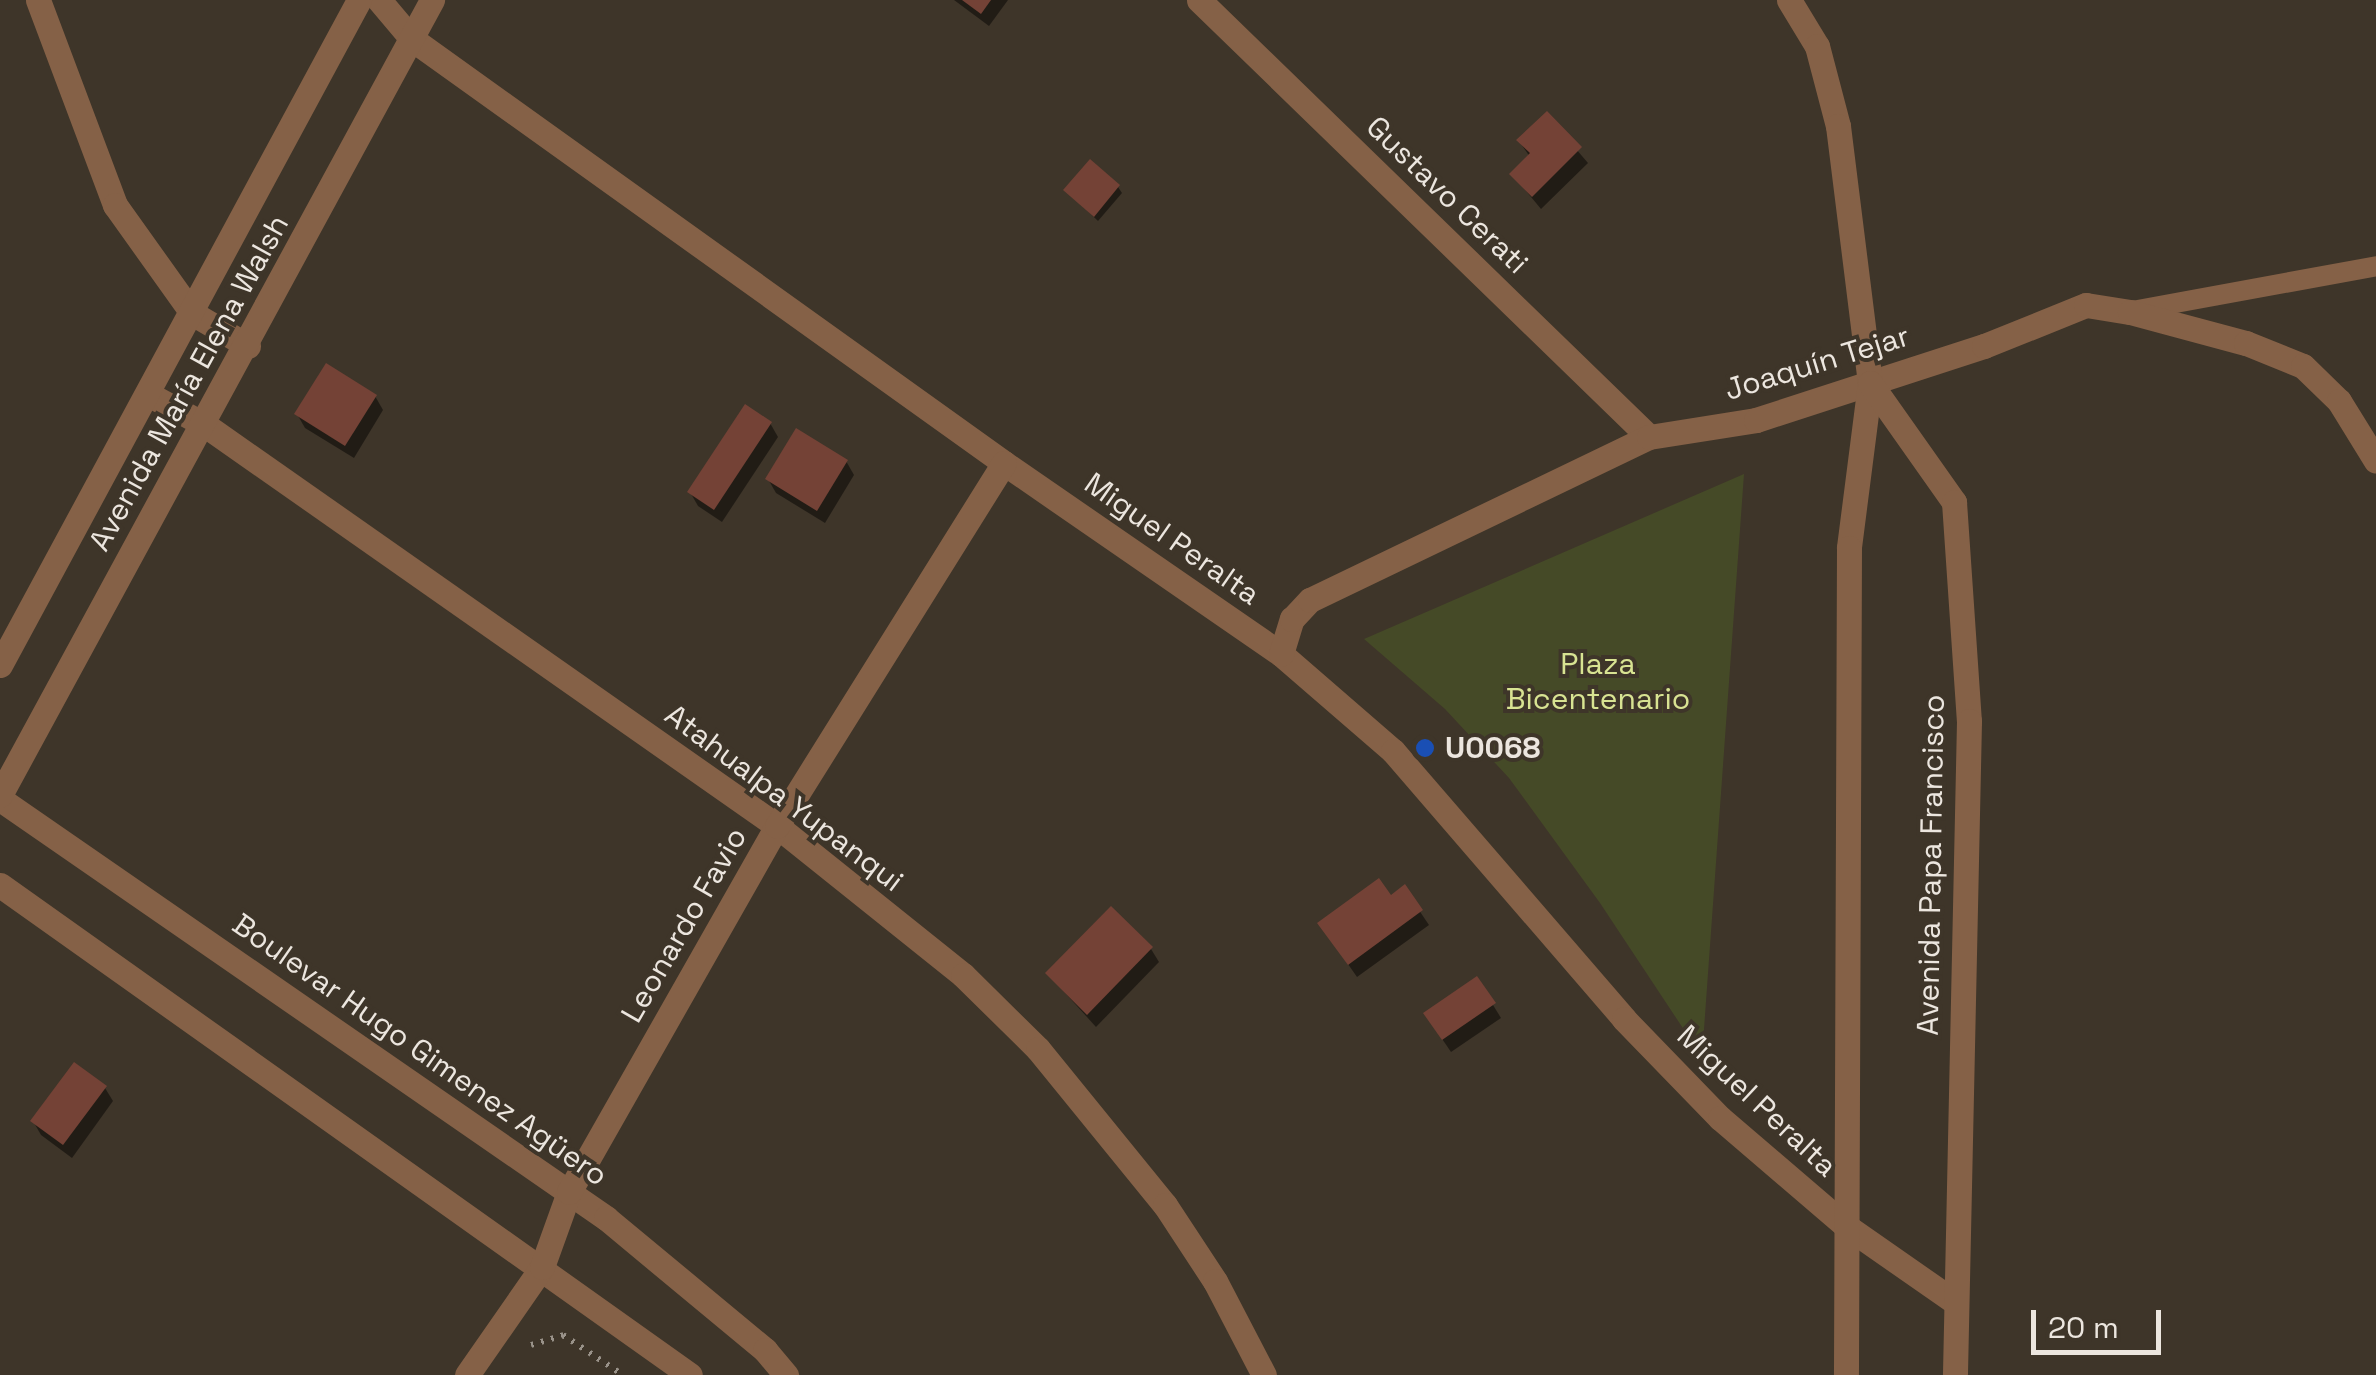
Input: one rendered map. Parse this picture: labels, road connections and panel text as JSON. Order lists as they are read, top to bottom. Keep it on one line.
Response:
{"streets":{"street":["Gustavo Cerati","Joaquín Tejar","Avenida María Elena Walsh","Miguel Peralta","Atahualpa Yupanqui","Avenida Papa Francisco","Leonardo Favio","Boulevar Hugo Gimenez Agüero"]},"crossings":[["Gustavo Cerati","Joaquín Tejar"],["Joaquín Tejar","Miguel Peralta"],["Joaquín Tejar","Avenida Papa Francisco"],["Avenida María Elena Walsh","Miguel Peralta"],["Avenida María Elena Walsh","Atahualpa Yupanqui"],["Avenida María Elena Walsh","Boulevar Hugo Gimenez Agüero"],["Miguel Peralta","Avenida Papa Francisco"],["Miguel Peralta","Leonardo Favio"],["Atahualpa Yupanqui","Leonardo Favio"],["Leonardo Favio","Boulevar Hugo Gimenez Agüero"]],"parks":["Plaza Bicentenario"],"places":["U0068"],"scale_bar":"20 m"}
